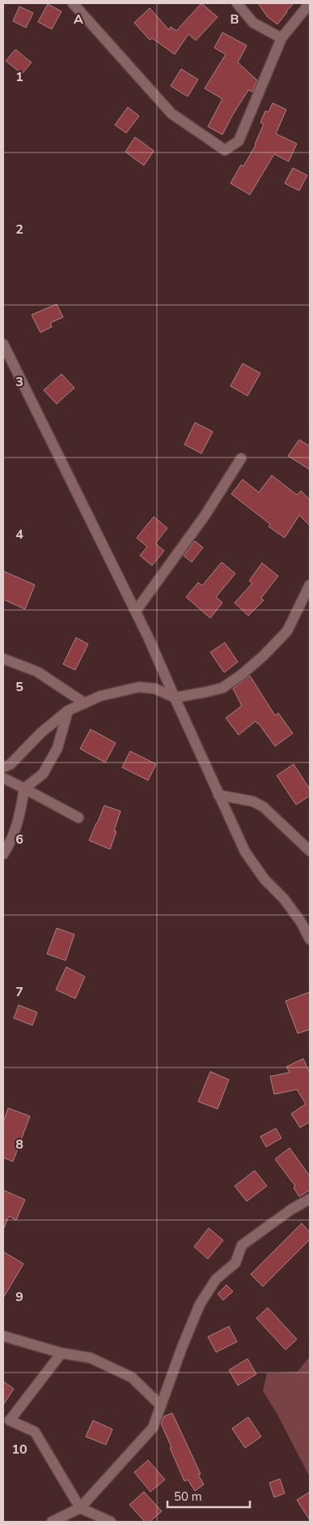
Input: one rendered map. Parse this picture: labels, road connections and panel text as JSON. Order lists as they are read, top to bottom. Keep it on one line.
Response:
{"scale_bar":"50 m","grid":{"columns":["A","B"],"rows":["1","2","3","4","5","6","7","8","9","10"]}}
